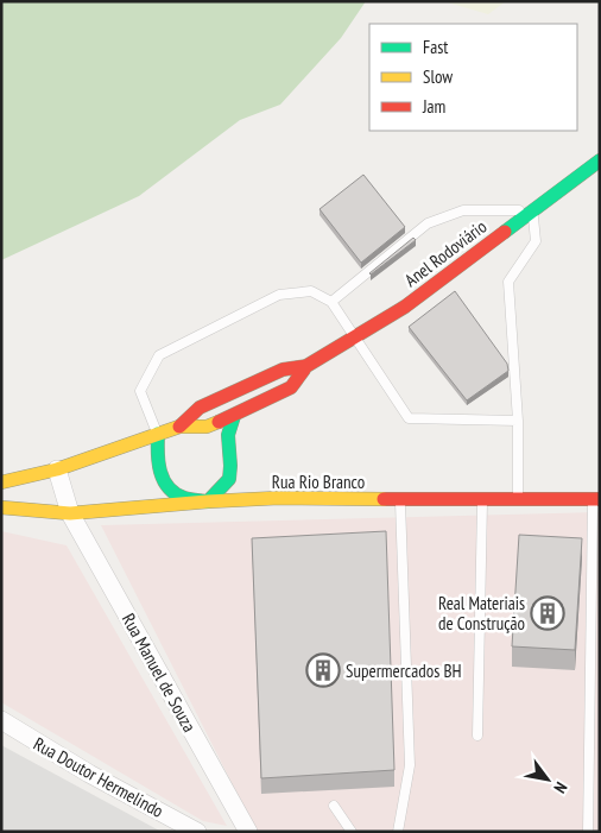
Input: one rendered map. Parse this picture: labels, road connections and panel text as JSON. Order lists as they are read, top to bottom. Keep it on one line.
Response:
{"streets":{"main road":["Anel Rodoviário","Rua Rio Branco"],"street":["Rua Manuel de Souza","Rua Doutor Hermelindo"]},"crossings":[["Anel Rodoviário","Rua Manuel de Souza"],["Rua Rio Branco","Rua Manuel de Souza"]],"places":{"building":["Real Materiais de Construção","Supermercados BH"]},"legend":["Fast","Slow","Jam"],"north":"bottom right"}
